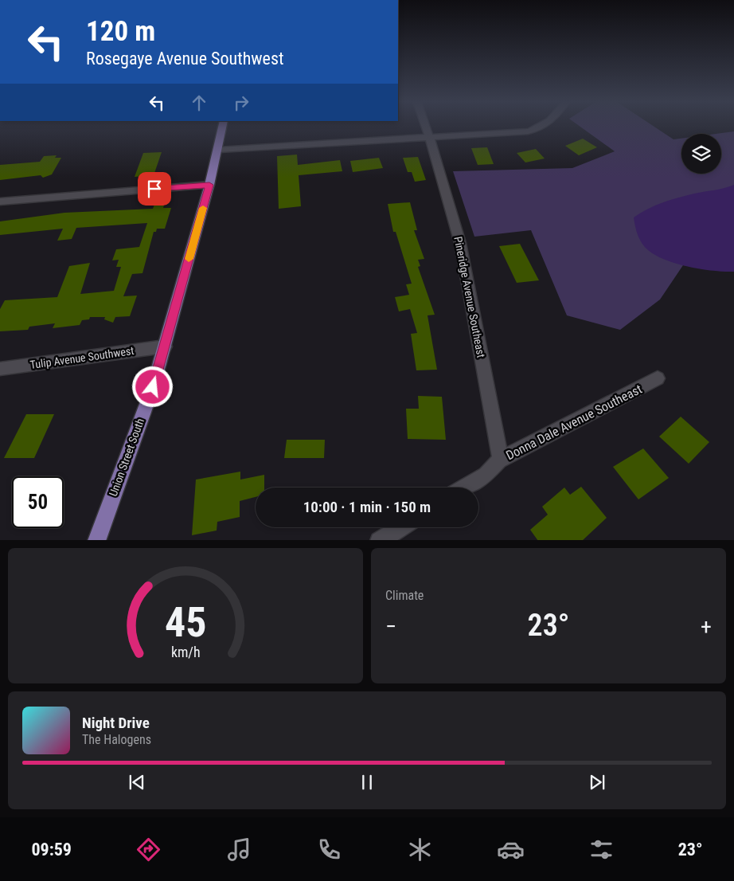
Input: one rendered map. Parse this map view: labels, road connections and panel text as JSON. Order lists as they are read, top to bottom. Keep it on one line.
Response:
{"streets":{"main road":["Union Street South"],"street":["Pineridge Avenue Southeast","Tulip Avenue Southwest","Donna Dale Avenue Southeast"]},"crossings":[["Pineridge Avenue Southeast","Donna Dale Avenue Southeast"],["Tulip Avenue Southwest","Union Street South"]],"page":{"turn":["120 m","Rosegaye Avenue Southwest"],"limit":"50","trip":"10:00 · 1 min · 150 m","tile":"Climate","heat":["−","23°","+"],"song":["Night Drive","The Halogens"],"tabs":["09:59","23°"],"gauge":["45","km/h"]}}
